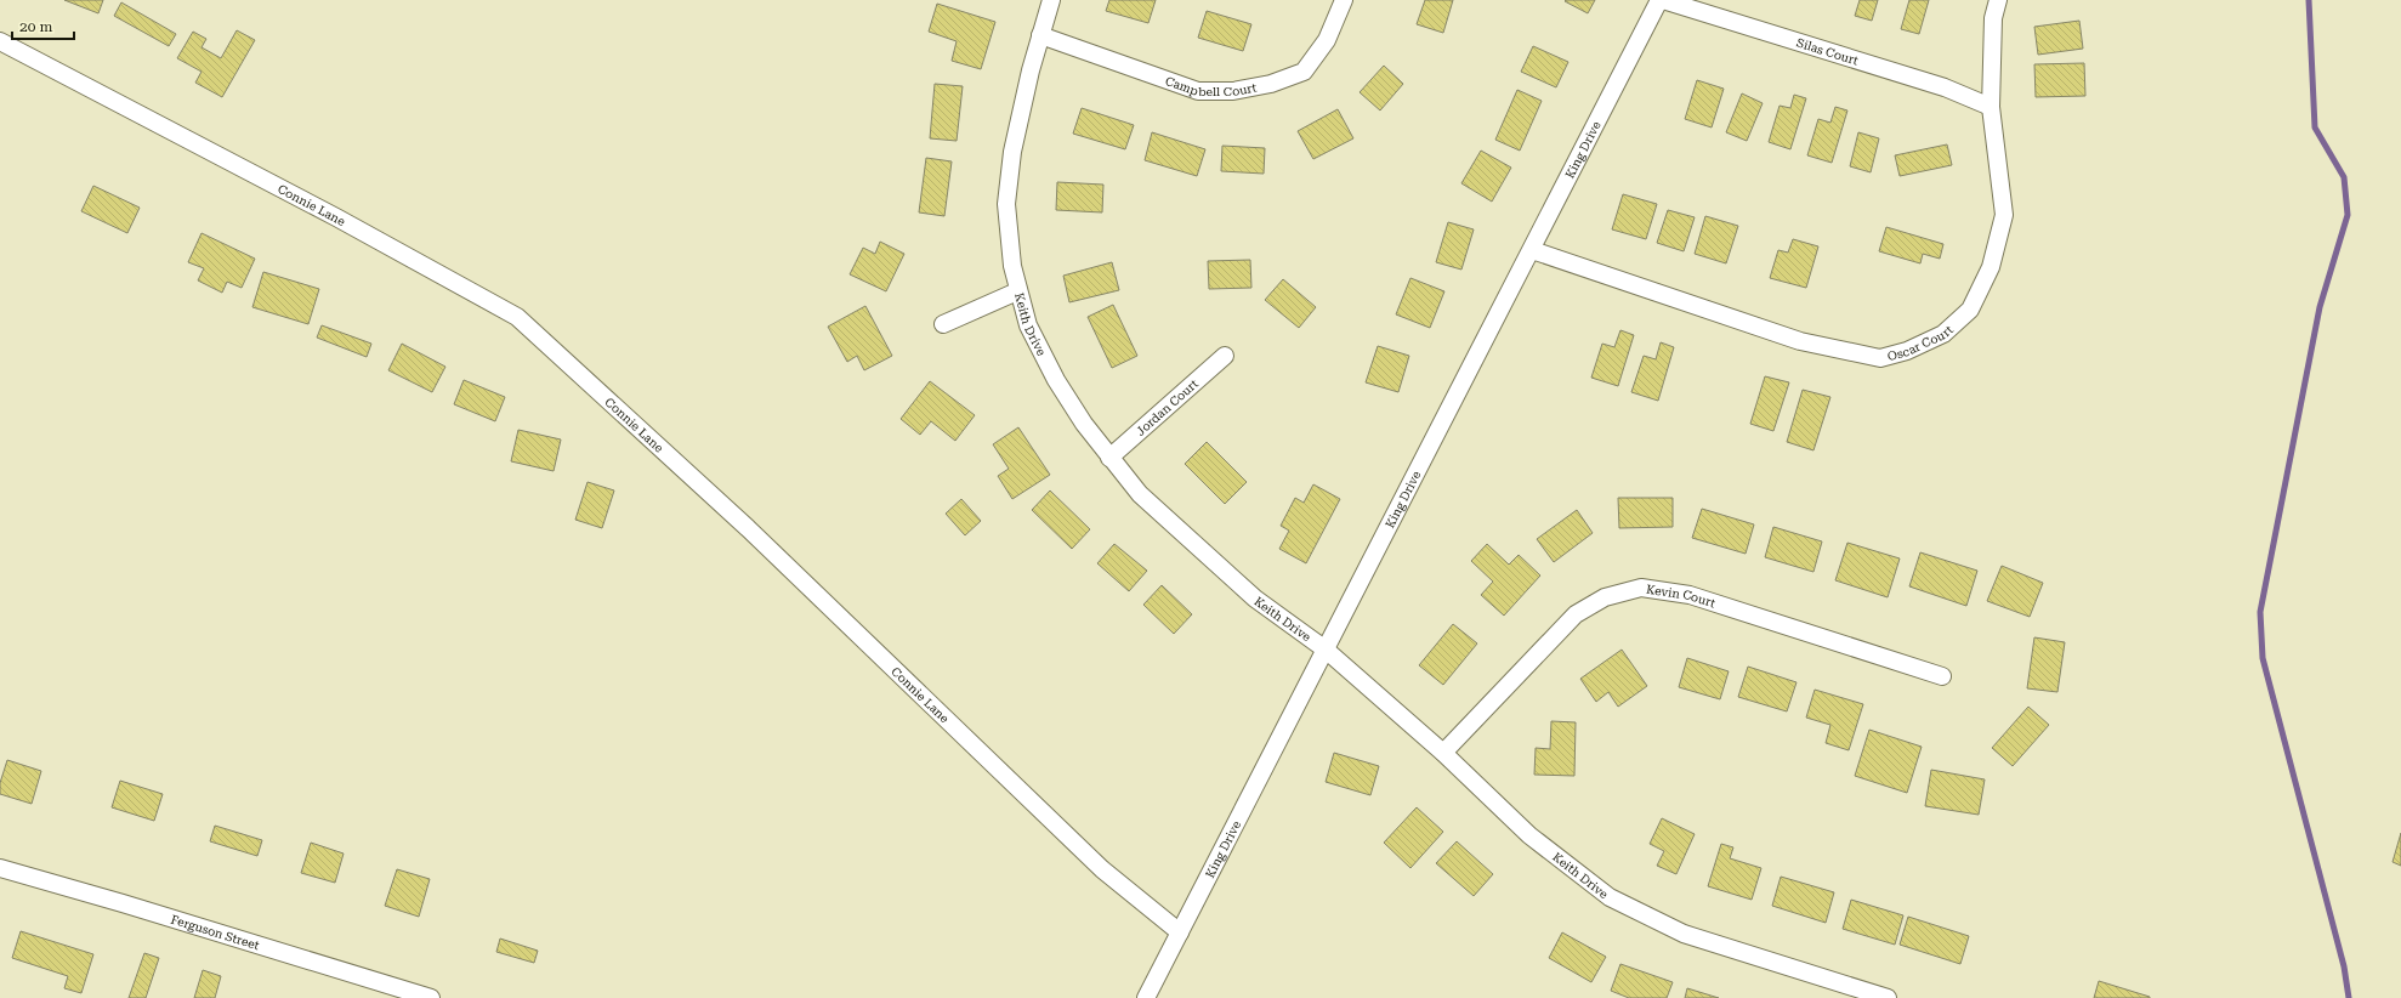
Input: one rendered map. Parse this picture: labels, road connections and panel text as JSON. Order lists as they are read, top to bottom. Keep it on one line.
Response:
{"streets":{"street":["Silas Court","Campbell Court","King Drive","Connie Lane","Keith Drive","Oscar Court","Jordan Court","Kevin Court","Ferguson Street"]},"crossings":[["Silas Court","Oscar Court"],["Campbell Court","Keith Drive"],["King Drive","Connie Lane"],["King Drive","Keith Drive"],["King Drive","Oscar Court"],["Keith Drive","Jordan Court"],["Keith Drive","Kevin Court"]],"scale_bar":"20 m"}
